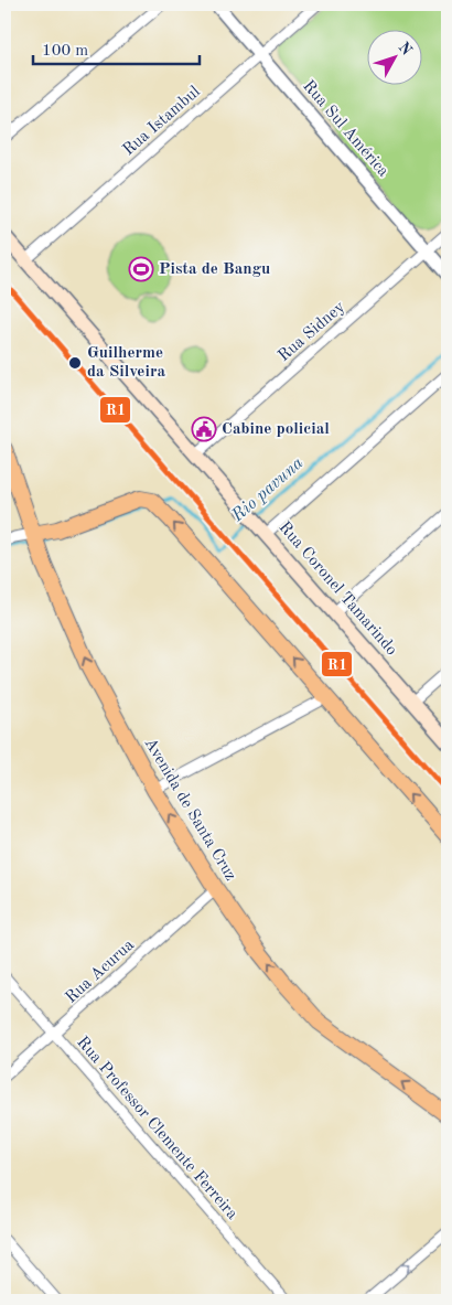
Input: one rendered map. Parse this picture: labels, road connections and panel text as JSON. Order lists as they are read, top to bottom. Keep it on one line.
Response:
{"streets":{"main road":["Rua Coronel Tamarindo","Avenida de Santa Cruz"],"street":["Rua Istambul","Rua Sul América","Rua Sidney","Rua Acurua","Rua Professor Clemente Ferreira"]},"crossings":[["Rua Istambul","Rua Sul América"],["Rua Istambul","Rua Coronel Tamarindo"],["Rua Sul América","Rua Sidney"],["Rua Sidney","Rua Coronel Tamarindo"],["Avenida de Santa Cruz","Rua Acurua"],["Rua Acurua","Rua Professor Clemente Ferreira"]],"one_way":["Avenida de Santa Cruz"],"water":["Rio pavuna"],"places":{"sports":["Pista de Bangu"],"other":["Guilherme da Silveira"],"public building":["Cabine policial"]},"lines":["transit line R1"],"scale_bar":"100 m","north":"top right"}
